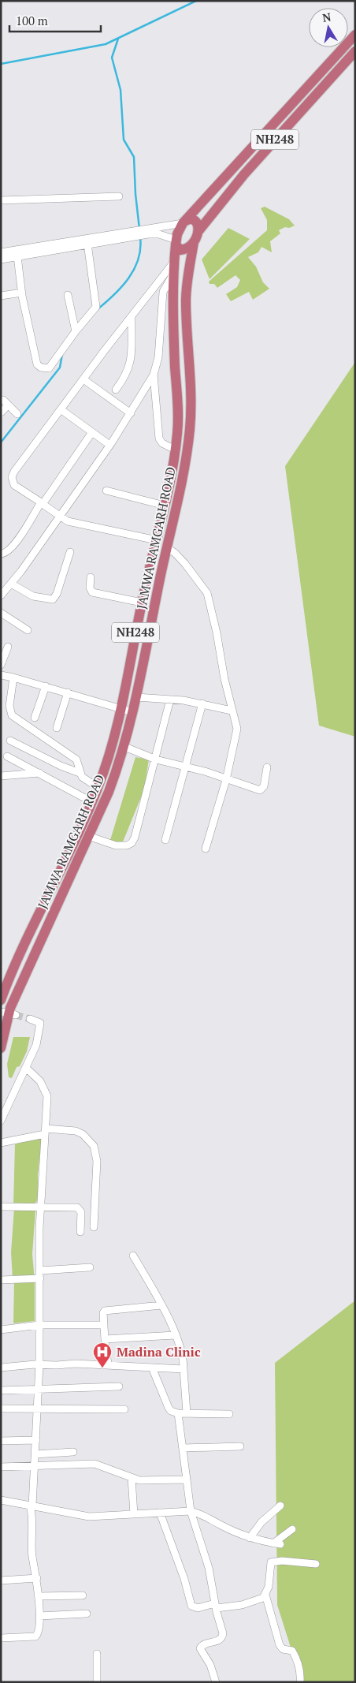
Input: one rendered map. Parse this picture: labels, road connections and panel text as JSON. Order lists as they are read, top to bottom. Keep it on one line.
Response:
{"streets":{"highway":["NH248","JAMWA RAMGARH ROAD"]},"crossings":[["NH248","JAMWA RAMGARH ROAD"]],"places":{"hospital":["Madina Clinic"]},"scale_bar":"100 m","north":"top"}
